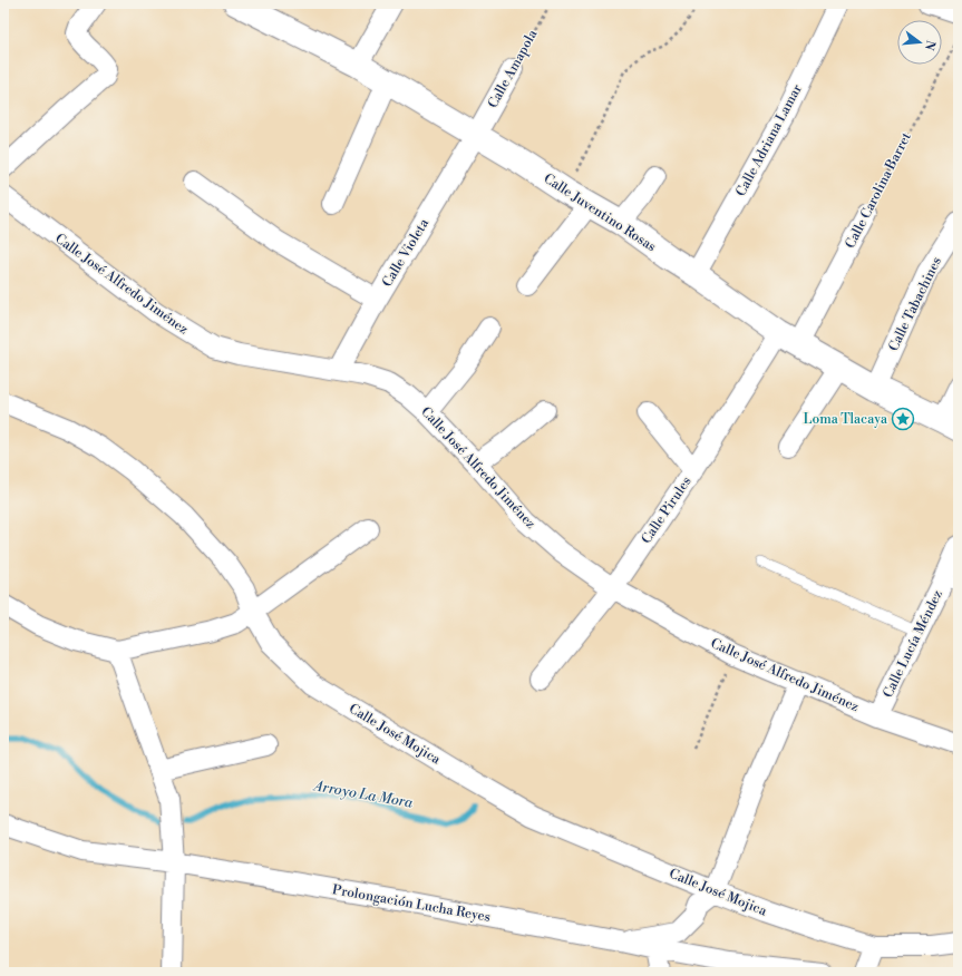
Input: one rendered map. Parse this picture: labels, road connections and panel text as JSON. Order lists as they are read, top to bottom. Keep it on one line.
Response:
{"streets":{"street":["Calle Amapola","Calle Adriana Lamar","Calle Carolina Barret","Calle Juventino Rosas","Calle Violeta","Calle José Alfredo Jiménez","Calle Tabachines","Calle Pirules","Calle Lucía Méndez","Calle José Mojica","Prolongación Lucha Reyes"]},"crossings":[["Calle Amapola","Calle Juventino Rosas"],["Calle Amapola","Calle Violeta"],["Calle Adriana Lamar","Calle Juventino Rosas"],["Calle Carolina Barret","Calle Juventino Rosas"],["Calle Carolina Barret","Calle Pirules"],["Calle Juventino Rosas","Calle Violeta"],["Calle Juventino Rosas","Calle Tabachines"],["Calle Juventino Rosas","Calle Pirules"],["Calle Violeta","Calle José Alfredo Jiménez"],["Calle José Alfredo Jiménez","Calle Pirules"],["Calle José Alfredo Jiménez","Calle Lucía Méndez"]],"water":["Arroyo La Mora"],"places":{"place":["Loma Tlacaya"]},"north":"right"}
